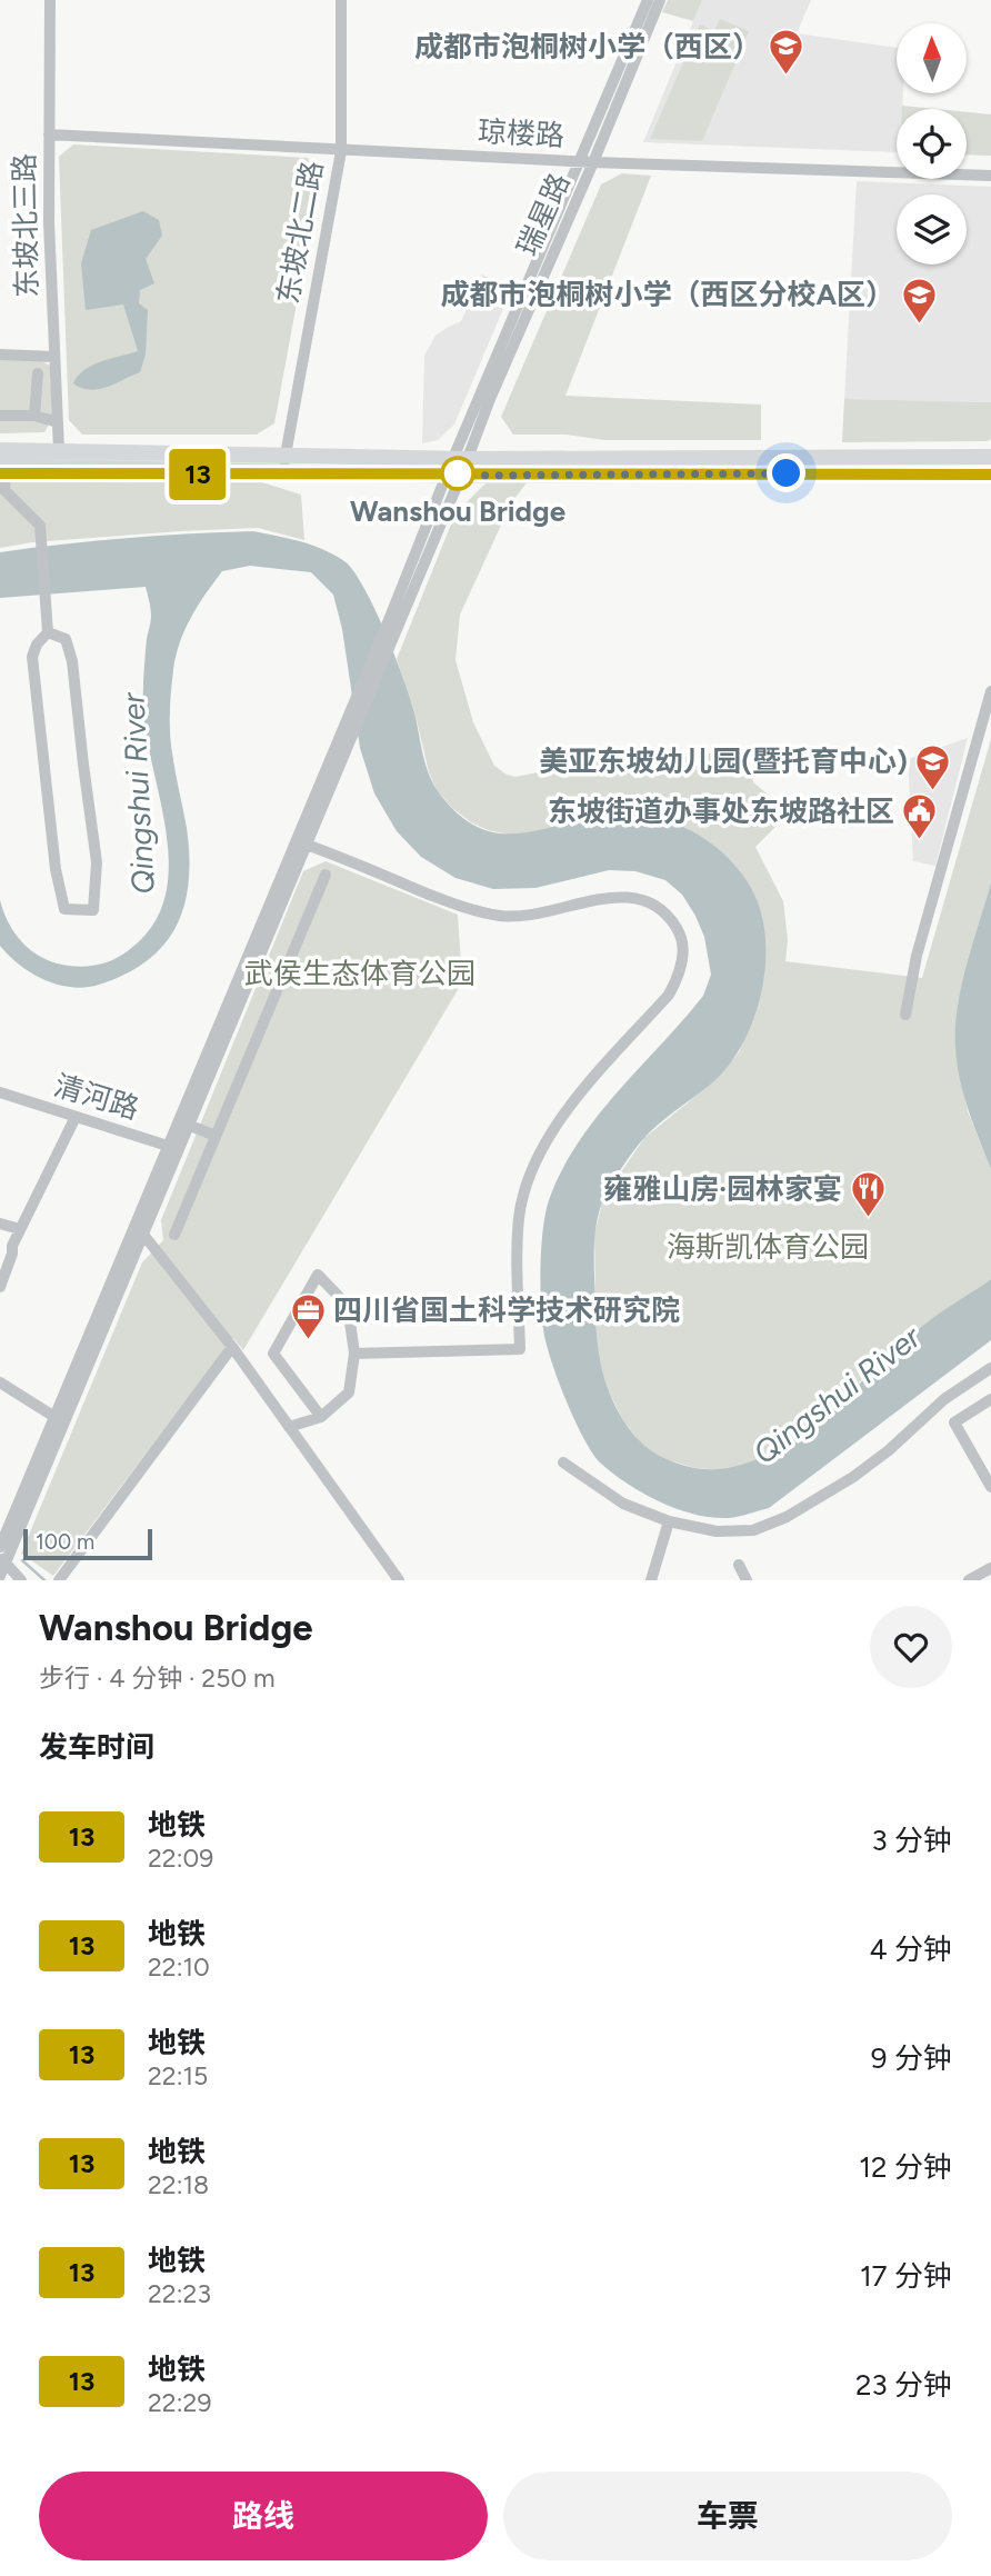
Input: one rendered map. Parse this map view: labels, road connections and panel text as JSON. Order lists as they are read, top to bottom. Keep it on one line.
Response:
{"streets":{"street":["琼楼路","瑞星路","东坡北三路","东坡北二路","清河路"]},"crossings":[["琼楼路","瑞星路"],["琼楼路","东坡北三路"],["琼楼路","东坡北二路"]],"water":["Qingshui River"],"parks":["武侯生态体育公园","海斯凯体育公园"],"places":{"school or university":["成都市泡桐树小学（西区）","成都市泡桐树小学（西区分校A区）","美亚东坡幼儿园(暨托育中心)"],"other":["Wanshou Bridge"],"public building":["东坡街道办事处东坡路社区"],"restaurant":["雍雅山房·园林家宴"],"office":["四川省国土科学技术研究院"]},"lines":["metro line 13"],"scale_bar":"100 m","north":"top","page":{"on_map":"13","scale":"100 m","heading":[["Wanshou Bridge","步行 · 4 分钟 · 250 m"],"发车时间"],"list":[{"mark":"13","name":"地铁","note":"22:09","value":"3 分钟"},{"mark":"13","name":"地铁","note":"22:10","value":"4 分钟"},{"mark":"13","name":"地铁","note":"22:15","value":"9 分钟"},{"mark":"13","name":"地铁","note":"22:18","value":"12 分钟"},{"mark":"13","name":"地铁","note":"22:23","value":"17 分钟"},{"mark":"13","name":"地铁","note":"22:29","value":"23 分钟"}],"buttons":["路线","车票"]}}
